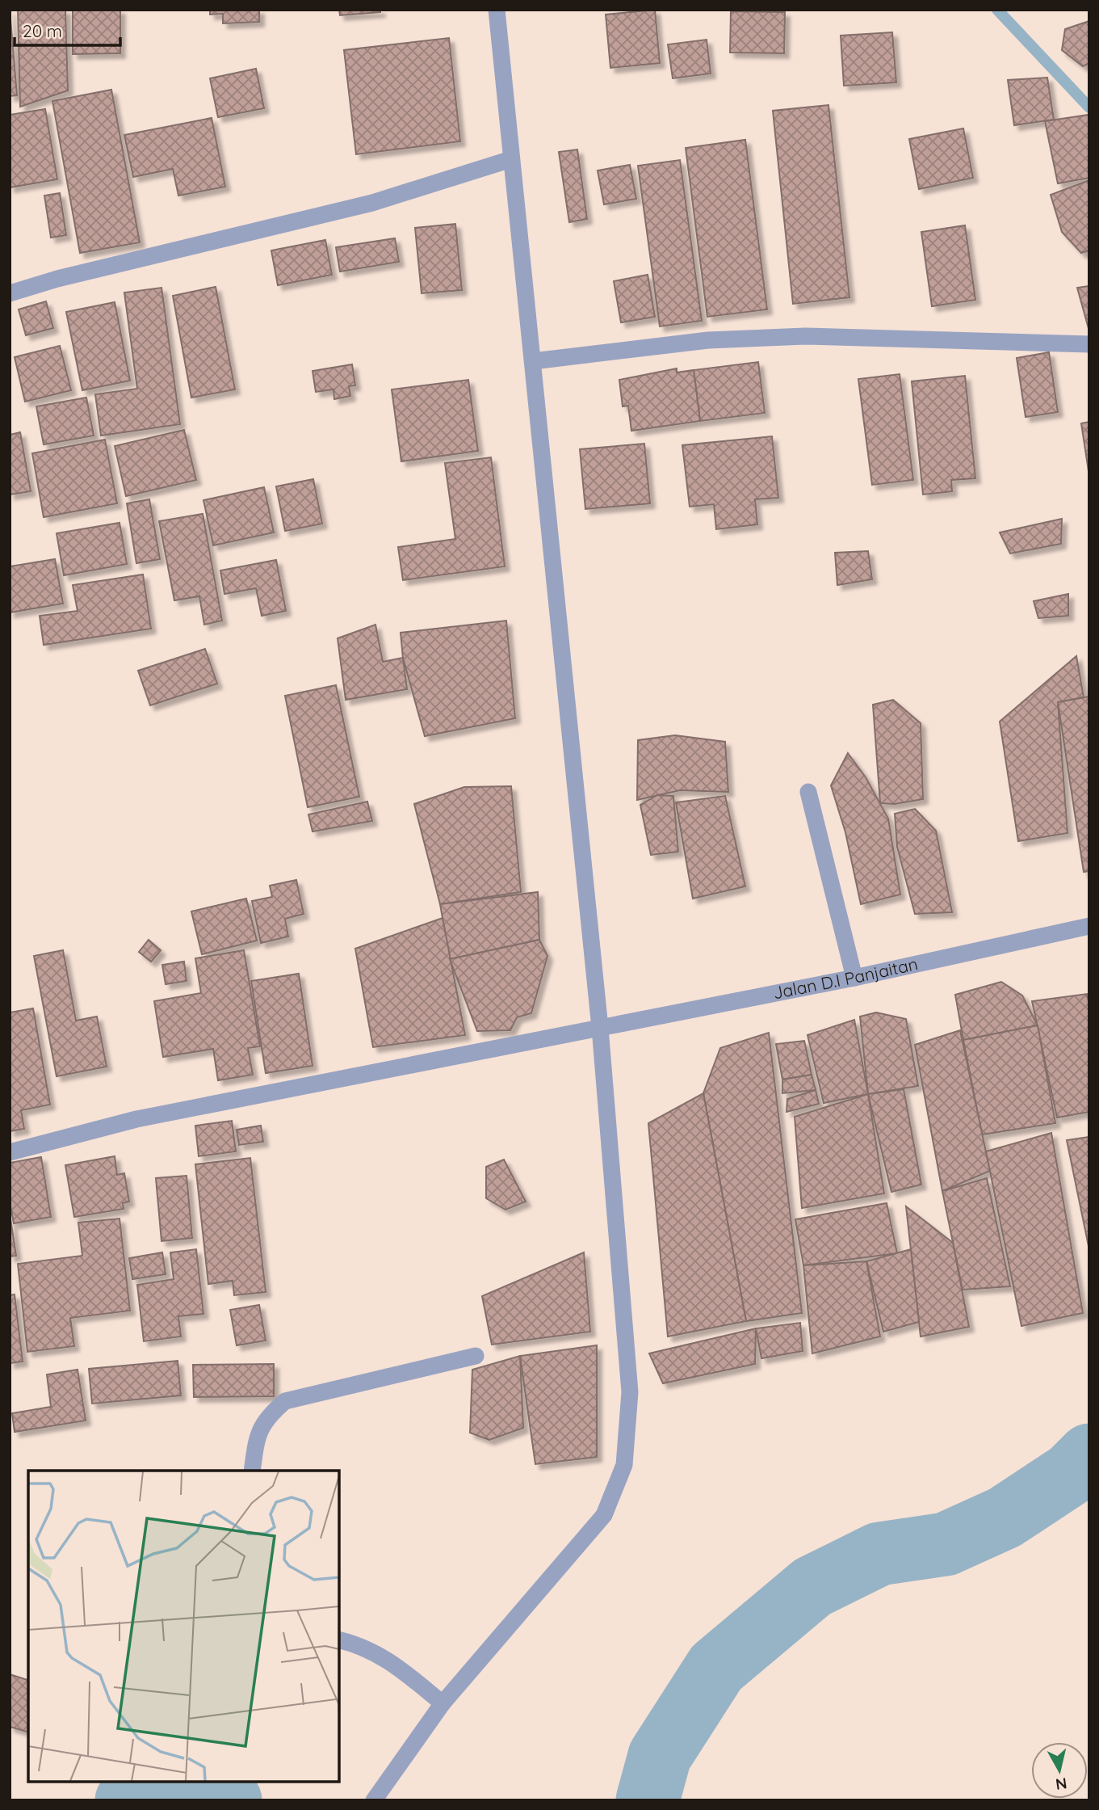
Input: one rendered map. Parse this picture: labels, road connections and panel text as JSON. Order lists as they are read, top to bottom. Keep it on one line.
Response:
{"streets":{"street":["Jalan D.I Panjaitan"]},"scale_bar":"20 m","north":"bottom"}
